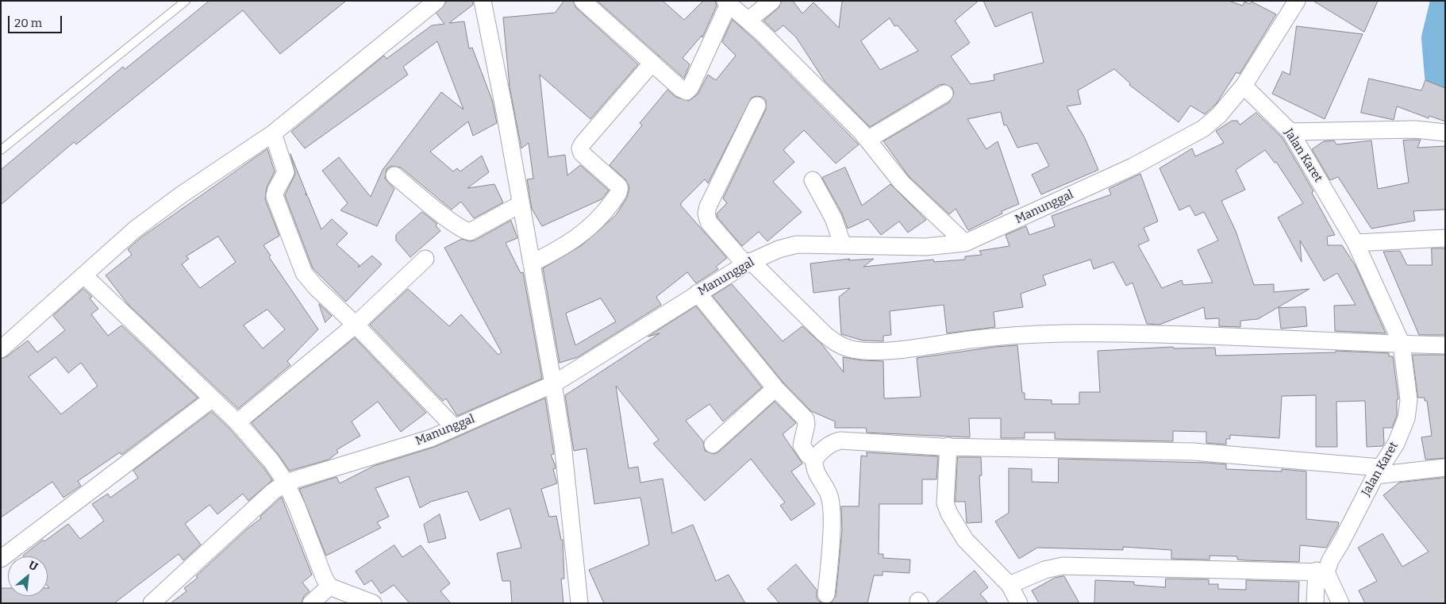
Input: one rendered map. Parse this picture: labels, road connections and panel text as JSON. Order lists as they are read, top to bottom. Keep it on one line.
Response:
{"streets":{"street":["Jalan Karet","Manunggal"]},"crossings":[["Jalan Karet","Manunggal"]],"scale_bar":"20 m","north":"top right"}
